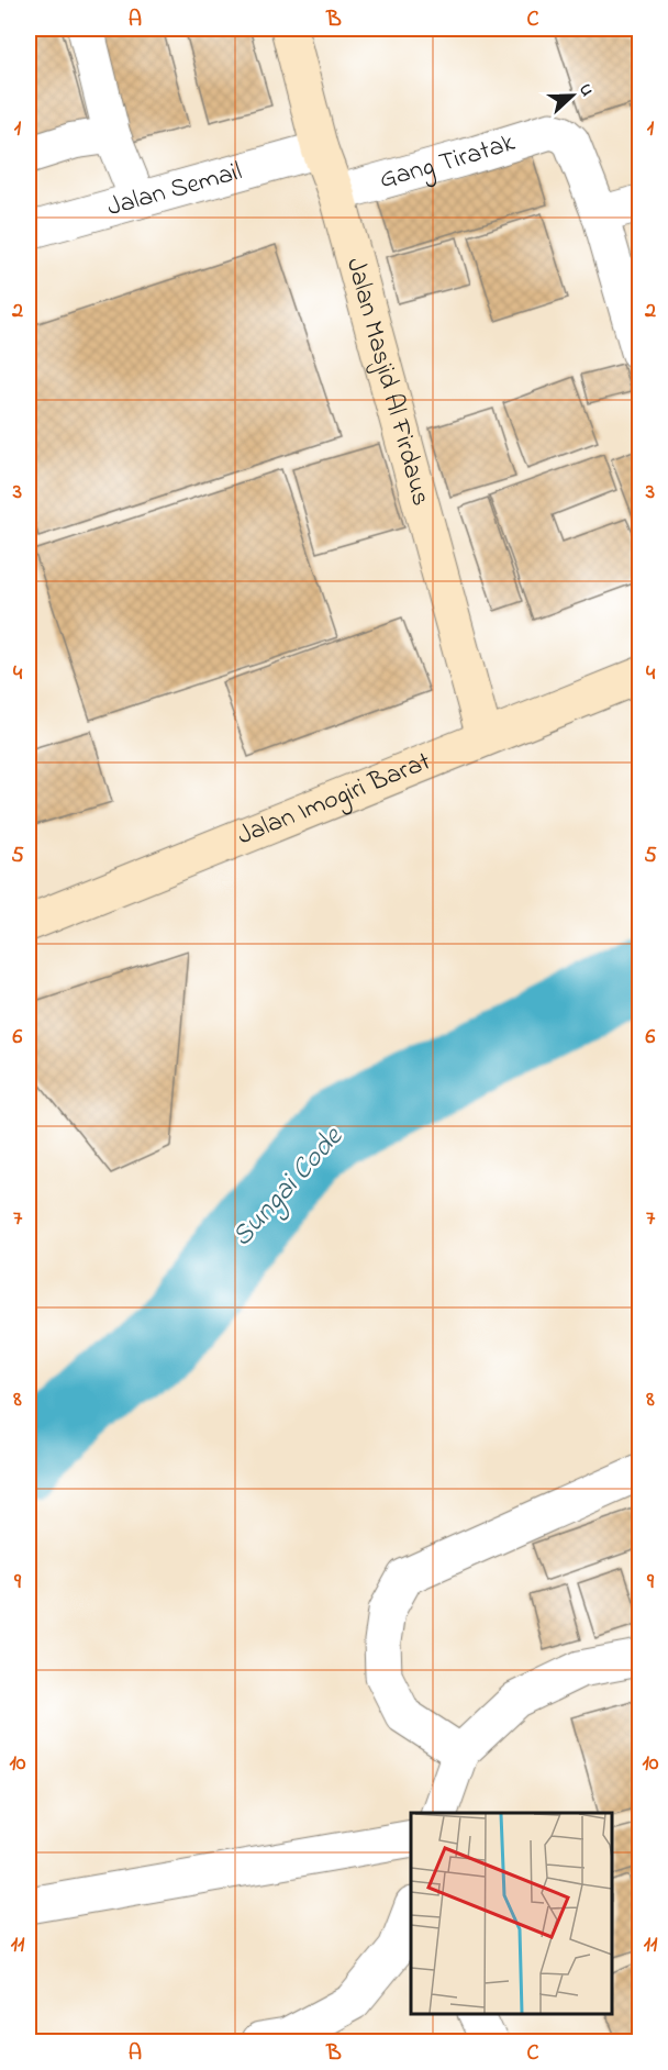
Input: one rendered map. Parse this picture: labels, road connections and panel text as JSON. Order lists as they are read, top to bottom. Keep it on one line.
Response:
{"streets":{"street":["Gang Tiratak","Jalan Semail","Jalan Masjid Al Firdaus","Jalan Imogiri Barat"]},"crossings":[["Gang Tiratak","Jalan Masjid Al Firdaus"],["Jalan Semail","Jalan Masjid Al Firdaus"],["Jalan Masjid Al Firdaus","Jalan Imogiri Barat"]],"water":["Sungai Code"],"north":"right","grid":{"columns":["A","B","C"],"rows":["1","2","3","4","5","6","7","8","9","10","11"]}}
